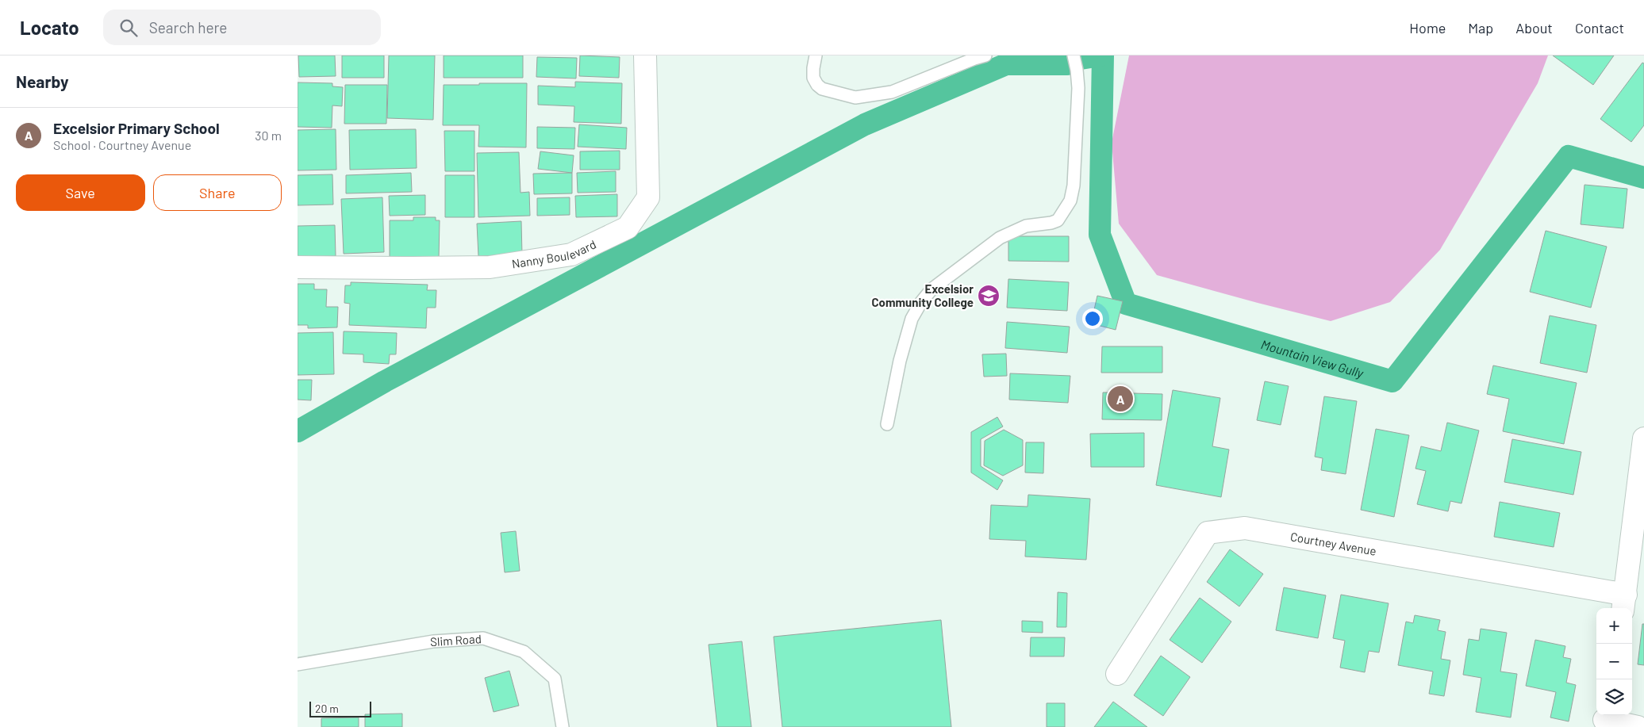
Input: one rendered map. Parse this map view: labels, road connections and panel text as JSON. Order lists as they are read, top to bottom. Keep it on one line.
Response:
{"streets":{"street":["Nanny Boulevard","Courtney Avenue"],"lane":["Slim Road"]},"water":["Mountain View Gully"],"places":{"school or university":["Excelsior Community College"]},"scale_bar":"20 m","page":{"header":"Locato","search":"Search here","nav":["Home","Map","About","Contact"],"heading":"Nearby","list":[{"mark":"A","name":"Excelsior Primary School","note":"School · Courtney Avenue","value":"30 m"}],"buttons":["Save","Share"],"pins":"A","map_buttons":["+","−"],"scale":"20 m"}}
